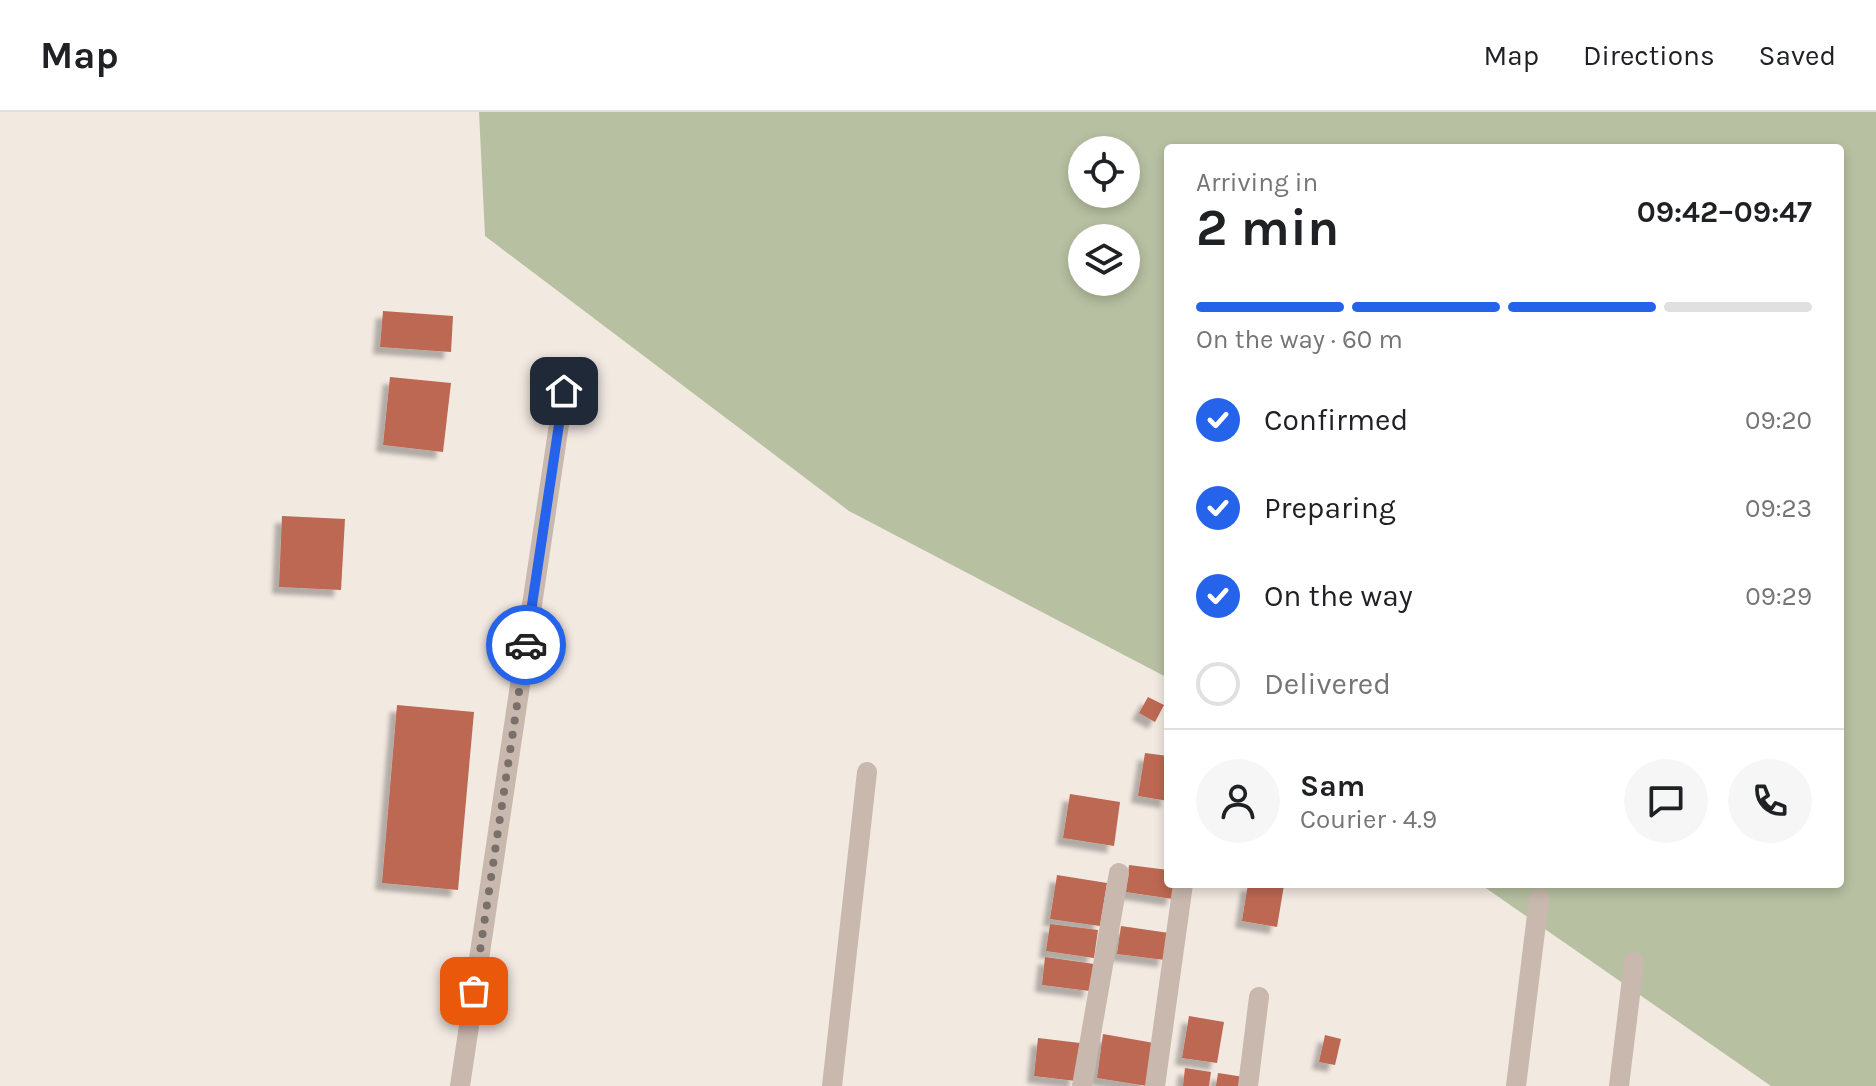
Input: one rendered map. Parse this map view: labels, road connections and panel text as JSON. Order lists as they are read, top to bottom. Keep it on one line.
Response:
{"page":{"header":"Map","nav":["Map","Directions","Saved"],"heading":["2 min","Arriving in","09:42–09:47"],"panel":["Sam","Courier · 4.9"],"bar":"On the way · 60 m","list":[["Confirmed","09:20"],["Preparing","09:23"],["On the way","09:29"],"Delivered"]}}
